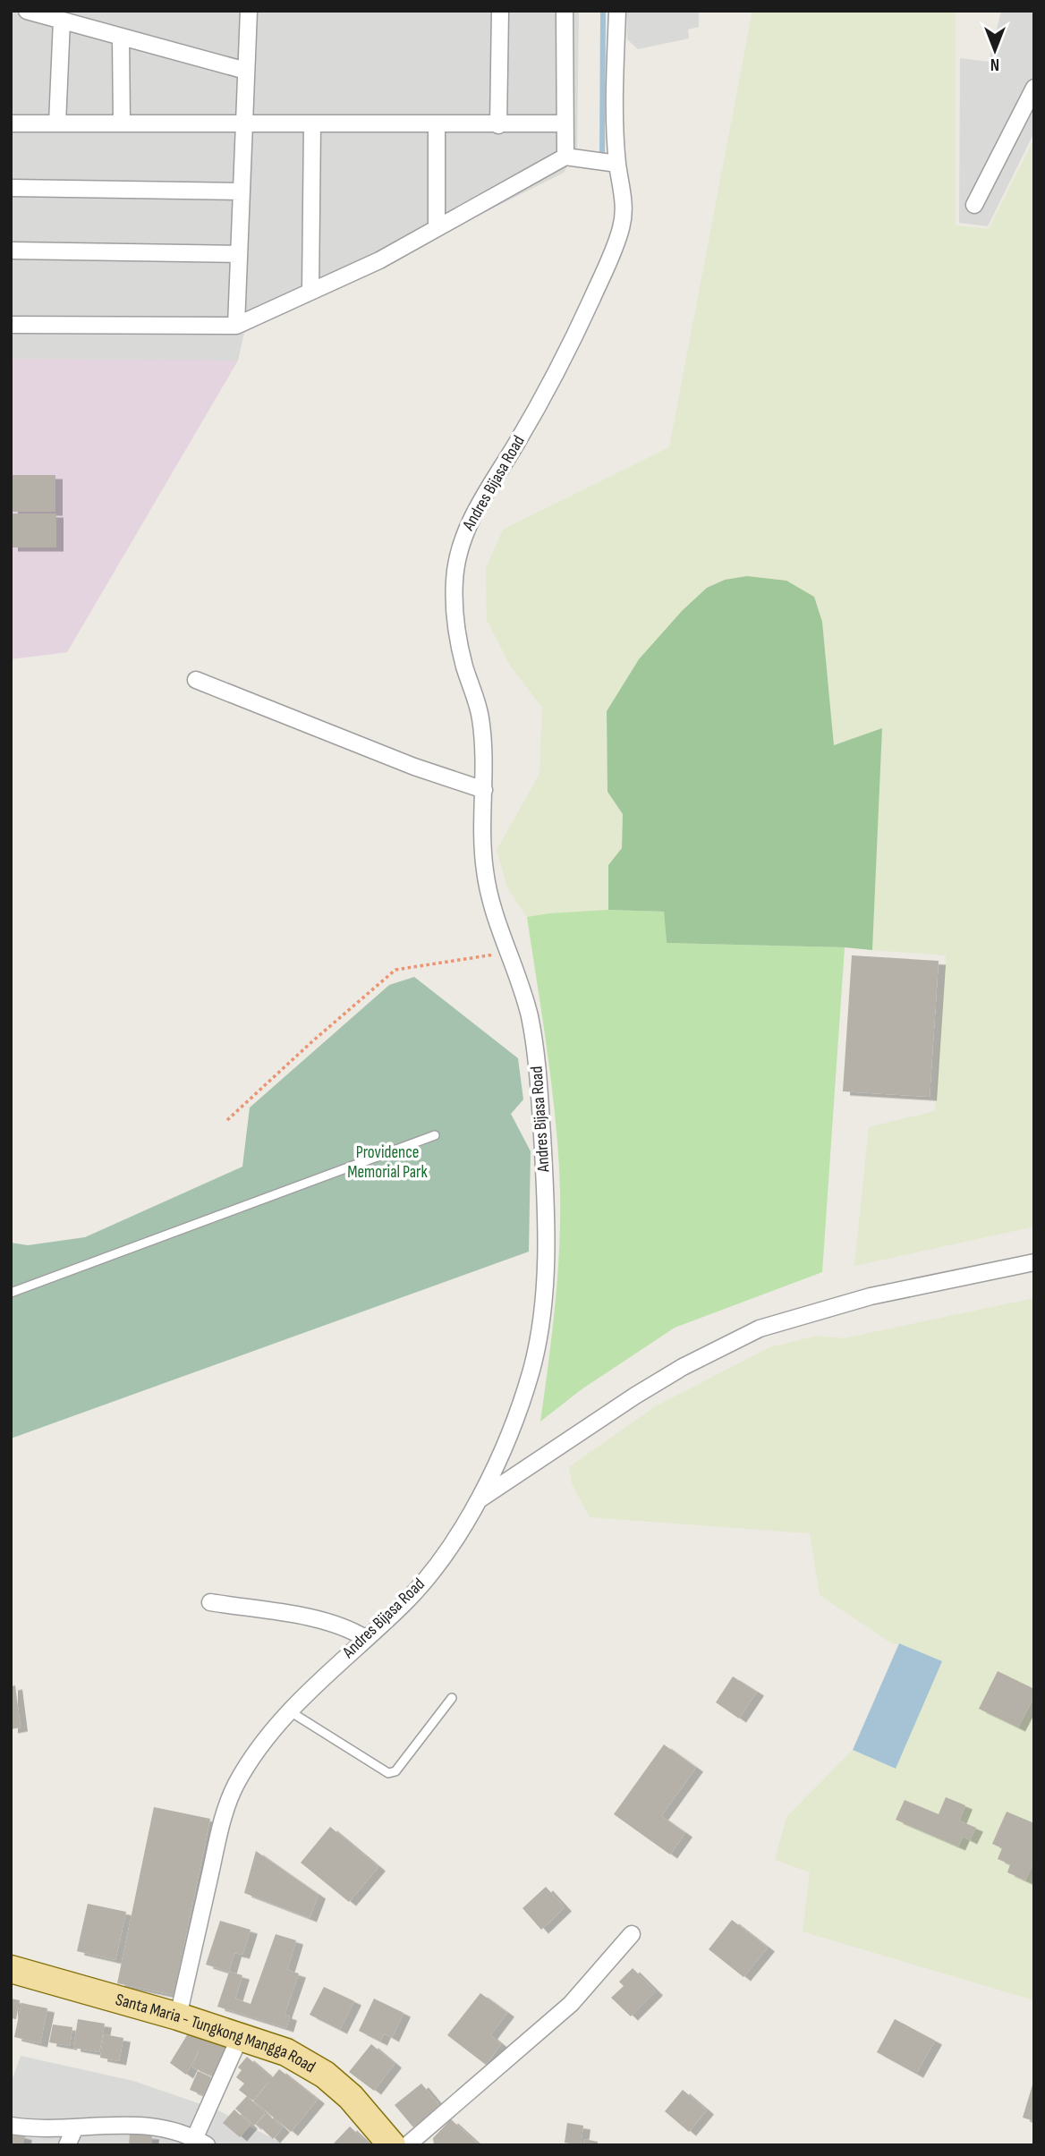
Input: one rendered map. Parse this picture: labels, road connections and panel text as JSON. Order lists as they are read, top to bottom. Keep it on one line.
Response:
{"streets":{"main road":["Santa Maria - Tungkong Mangga Road"],"street":["Andres Bijasa Road"]},"crossings":[["Andres Bijasa Road","Santa Maria - Tungkong Mangga Road"]],"parks":["Providence Memorial Park"],"north":"bottom"}
